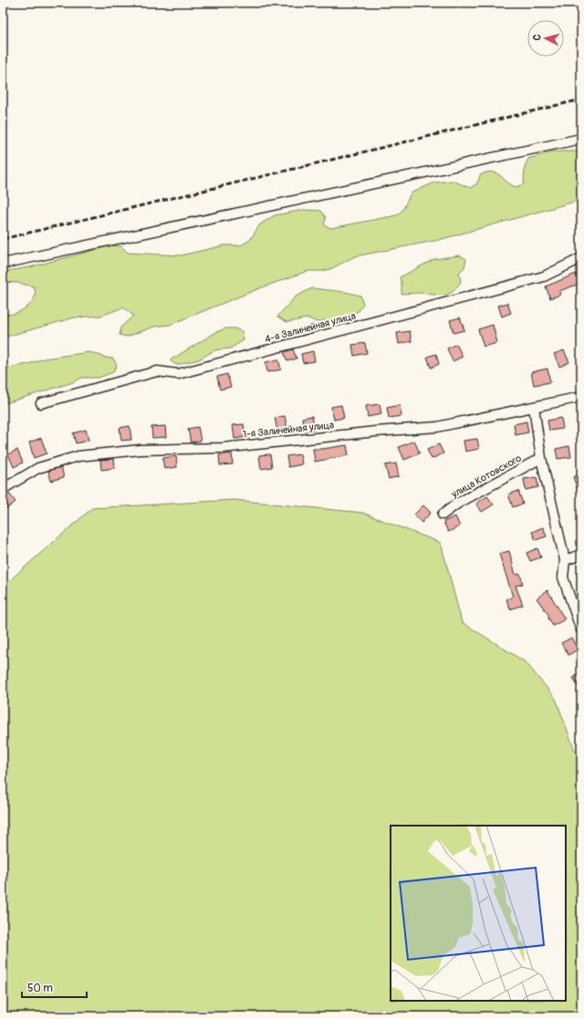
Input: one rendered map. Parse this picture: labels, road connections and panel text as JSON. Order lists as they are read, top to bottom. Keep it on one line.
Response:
{"streets":{"street":["4-я Залинейная улица","1-я Залинейная улица","улица Котовского"]},"scale_bar":"50 m","north":"left"}
